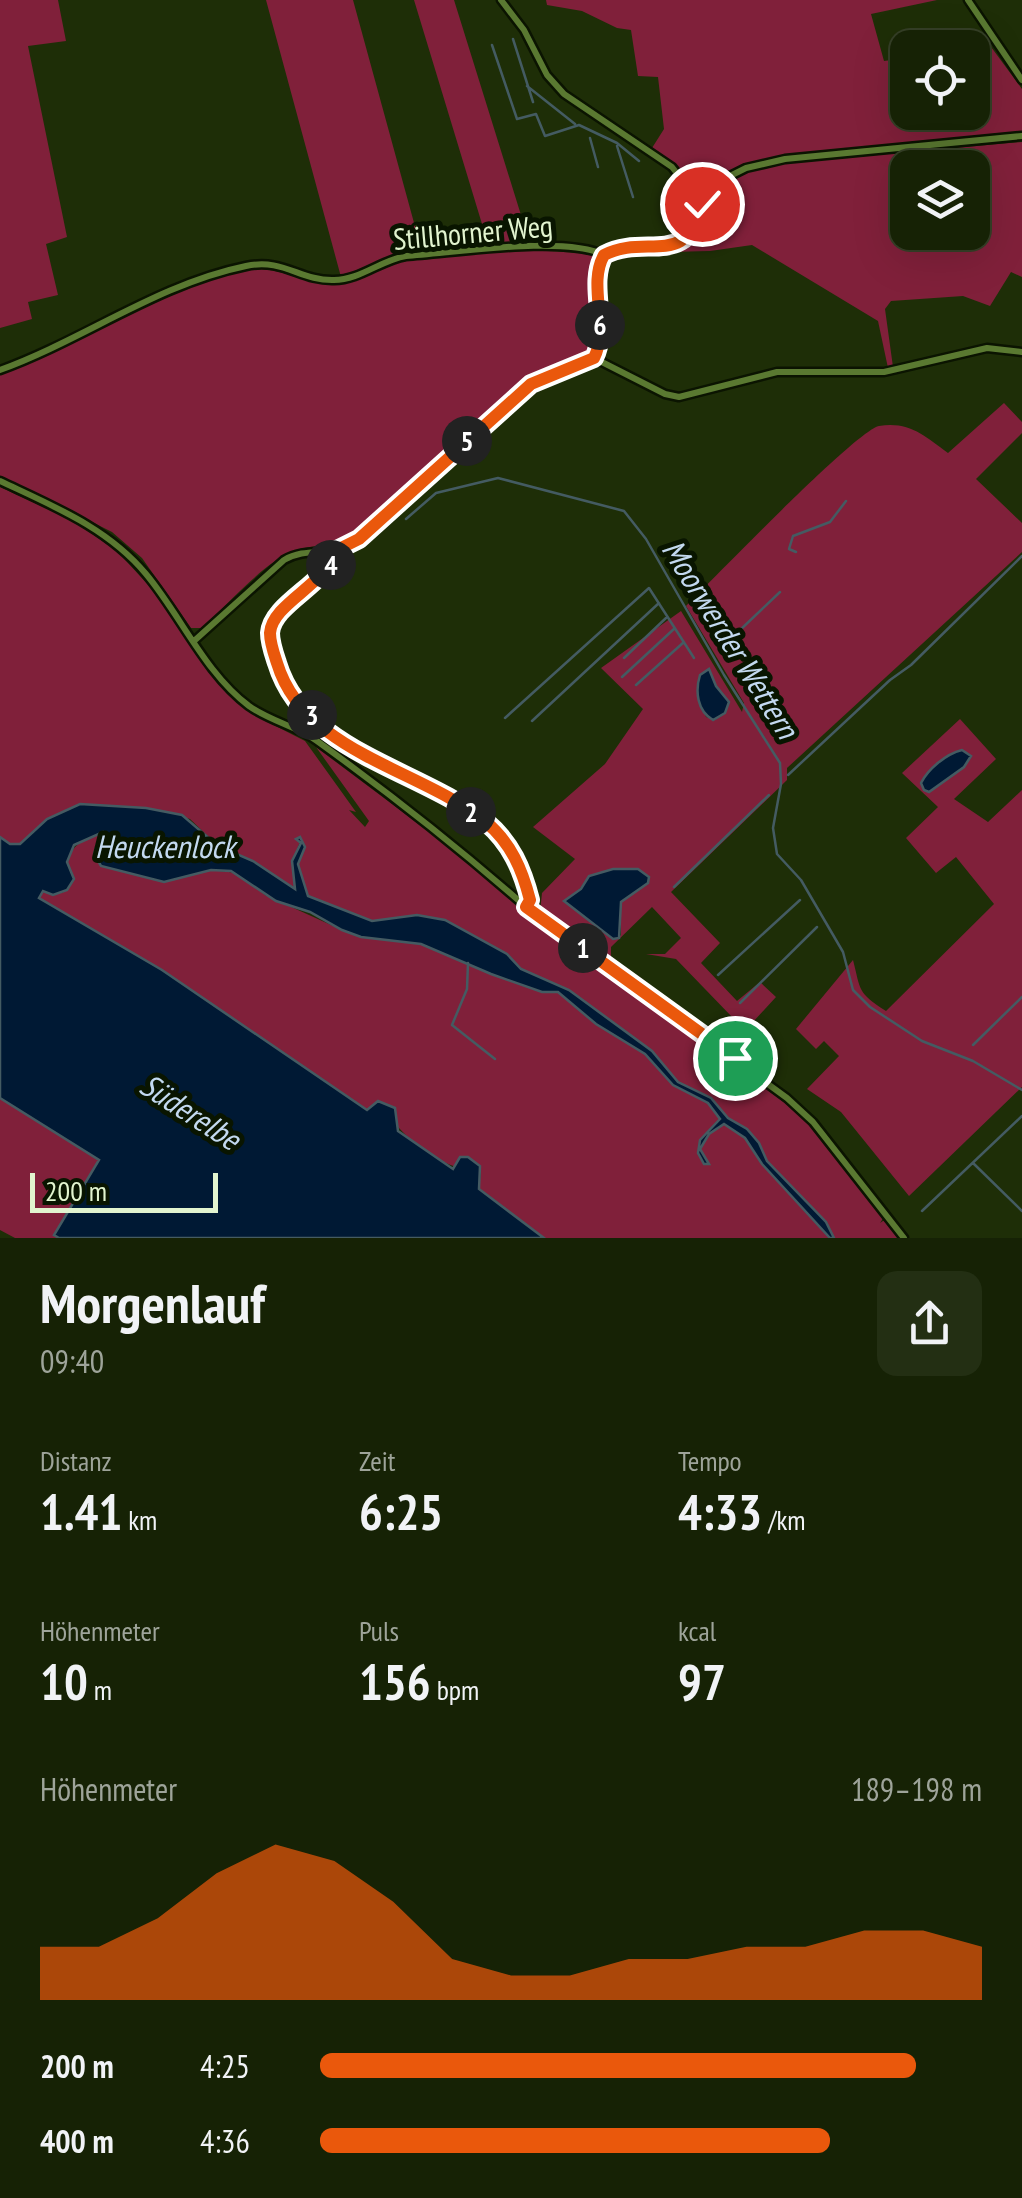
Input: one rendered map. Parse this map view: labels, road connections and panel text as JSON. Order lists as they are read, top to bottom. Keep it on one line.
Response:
{"streets":{"street":["Stillhorner Weg"]},"water":["Moorwerder Wettern","Heuckenlock","Süderelbe"],"scale_bar":"200 m","page":{"pins":["6","5","4","3","2","1"],"scale":"200 m","heading":["Morgenlauf","09:40"],"stats":[["Distanz","1.41 km"],["Zeit","6:25"],["Tempo","4:33 /km"],["Höhenmeter","10 m"],["Puls","156 bpm"],["kcal","97"]],"chart":["Höhenmeter","189–198 m"],"list":[{"name":"200 m","note":"4:25"},{"name":"400 m","note":"4:36"}]}}
